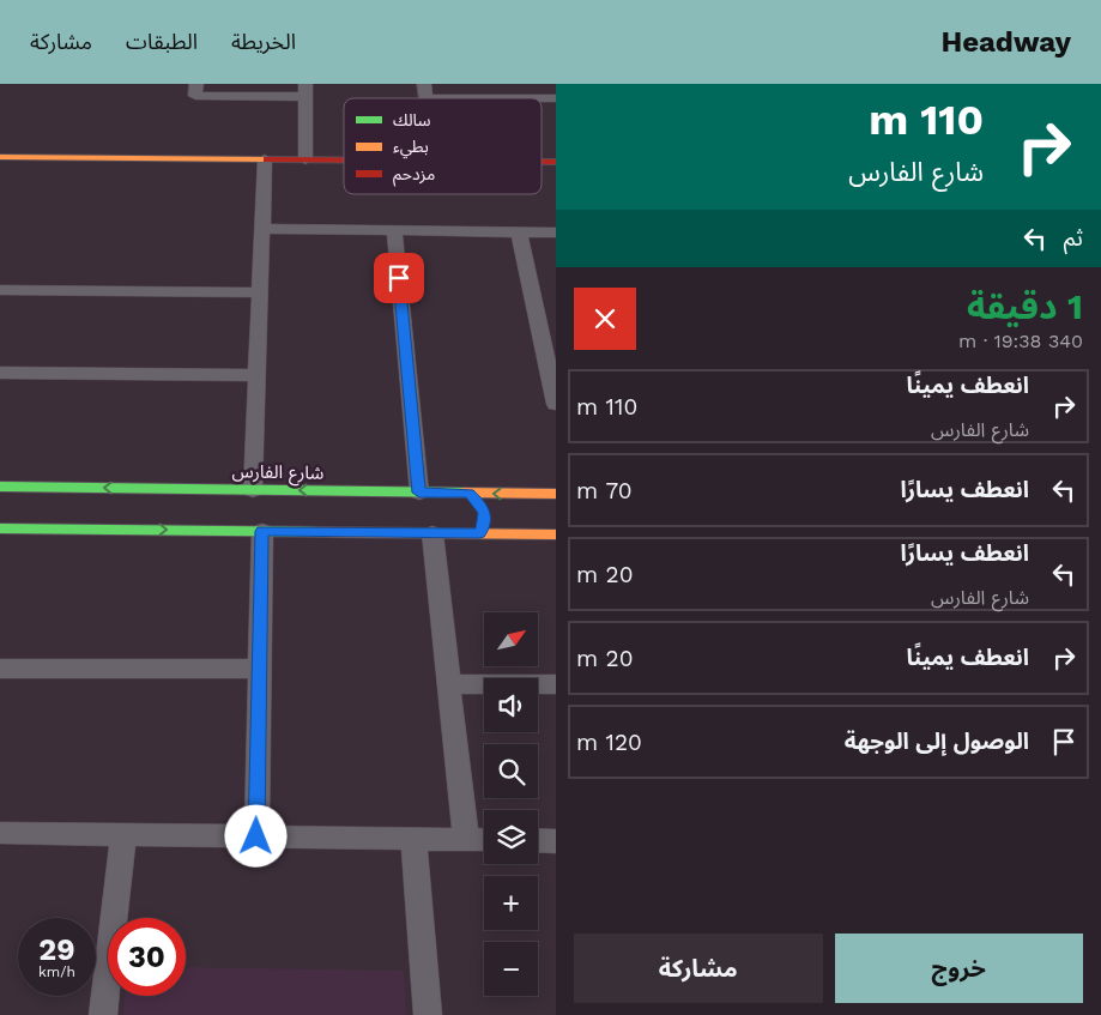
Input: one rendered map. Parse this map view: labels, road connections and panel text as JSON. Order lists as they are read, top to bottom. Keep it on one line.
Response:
{"streets":{"main road":["شارع الفارس"]},"legend":["سالك","بطيء","مزدحم"],"north":"top right","page":{"header":"Headway","nav":["الخريطة","الطبقات","مشاركة"],"turn":["110 m","شارع الفارس"],"then":"ثم","heading":["1 دقيقة","340 m · 19:38"],"list":[{"name":"انعطف يمينًا","note":"شارع الفارس","value":"110 m"},{"name":"انعطف يسارًا","value":"70 m"},{"name":"انعطف يسارًا","note":"شارع الفارس","value":"20 m"},{"name":"انعطف يمينًا","value":"20 m"},{"name":"الوصول إلى الوجهة","value":"120 m"}],"map_buttons":["+","−"],"speed":"29 km/h","limit":"30","buttons":["خروج","مشاركة"]}}
